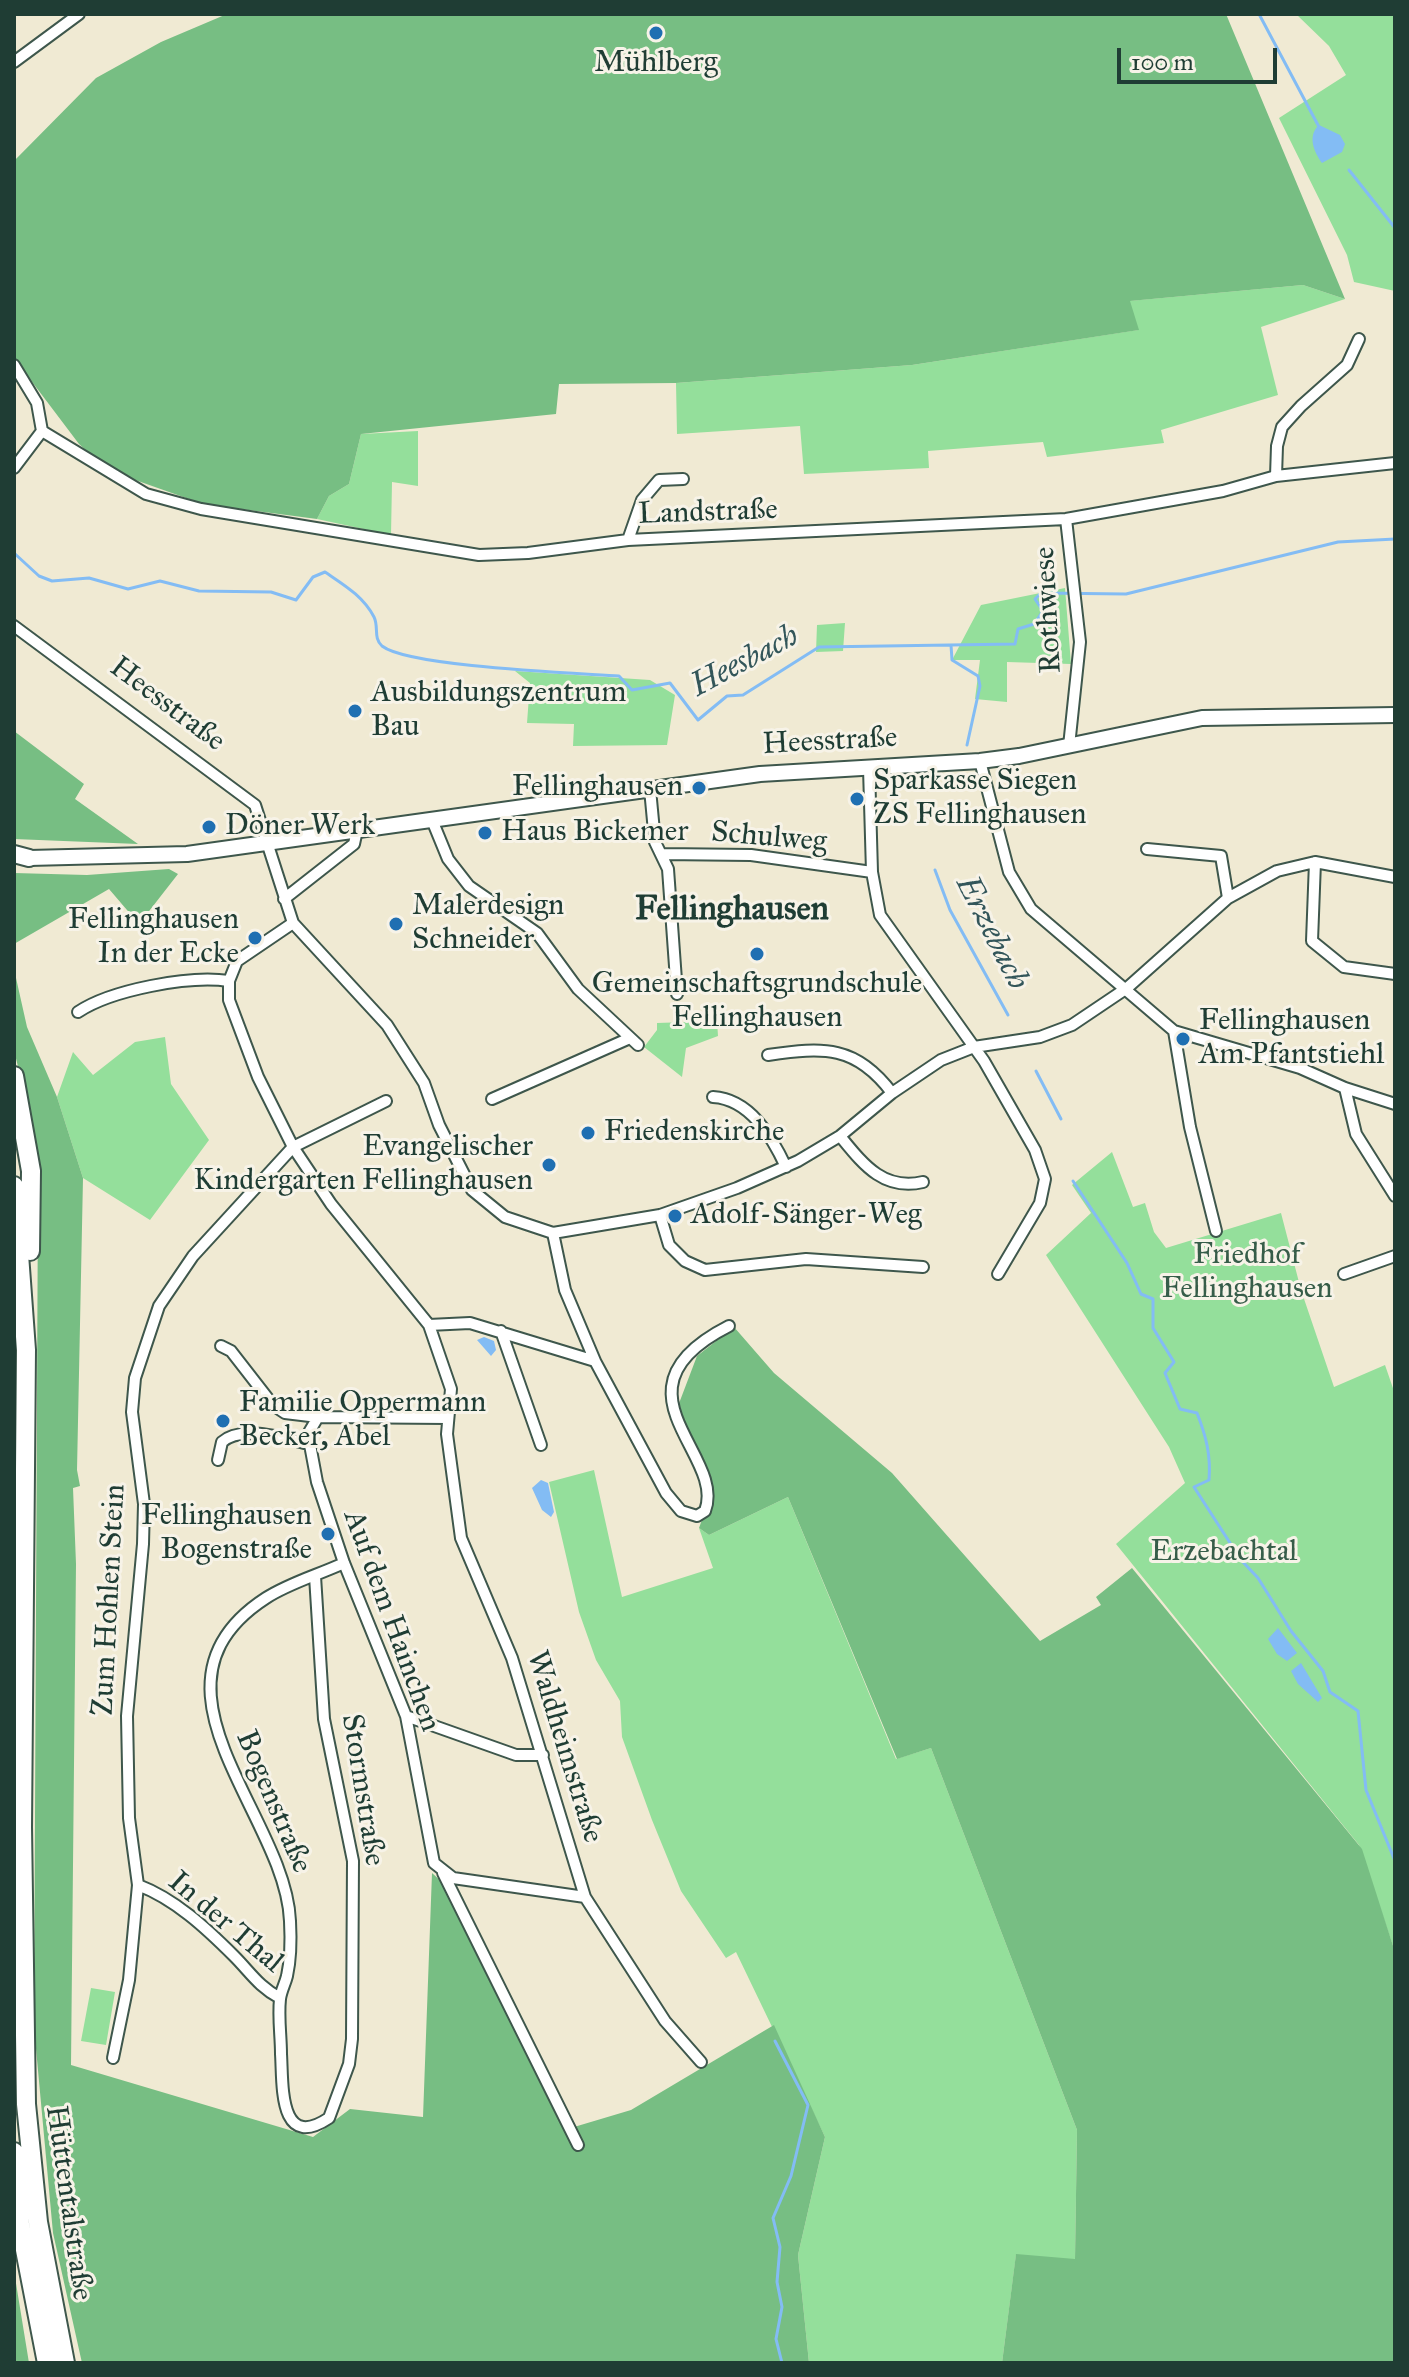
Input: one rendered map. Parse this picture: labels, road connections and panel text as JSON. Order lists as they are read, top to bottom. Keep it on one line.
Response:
{"streets":{"highway":["Hüttentalstraße"],"main road":["Heesstraße"],"street":["Landstraße","Rothwiese","Schulweg","Zum Hohlen Stein","Auf dem Hainchen","Waldheimstraße","Stormstraße","Bogenstraße","In der Thal"]},"crossings":[["Landstraße","Rothwiese"],["Rothwiese","Heesstraße"],["Zum Hohlen Stein","In der Thal"],["Auf dem Hainchen","Bogenstraße"],["Stormstraße","Bogenstraße"],["Bogenstraße","In der Thal"]],"districts":["Fellinghausen"],"water":["Heesbach","Erzebach"],"parks":["Friedhof Fellinghausen","Erzebachtal"],"places":["Mühlberg","Ausbildungszentrum Bau","Fellinghausen","Sparkasse Siegen ZS Fellinghausen","Döner Werk","Haus Bickemer","Malerdesign Schneider","Fellinghausen In der Ecke","Gemeinschaftsgrundschule Fellinghausen","Fellinghausen Am Pfantstiehl","Friedenskirche","Evangelischer Kindergarten Fellinghausen","Adolf-Sänger-Weg","Familie Oppermann Becker, Abel","Fellinghausen Bogenstraße"],"scale_bar":"100 m"}
